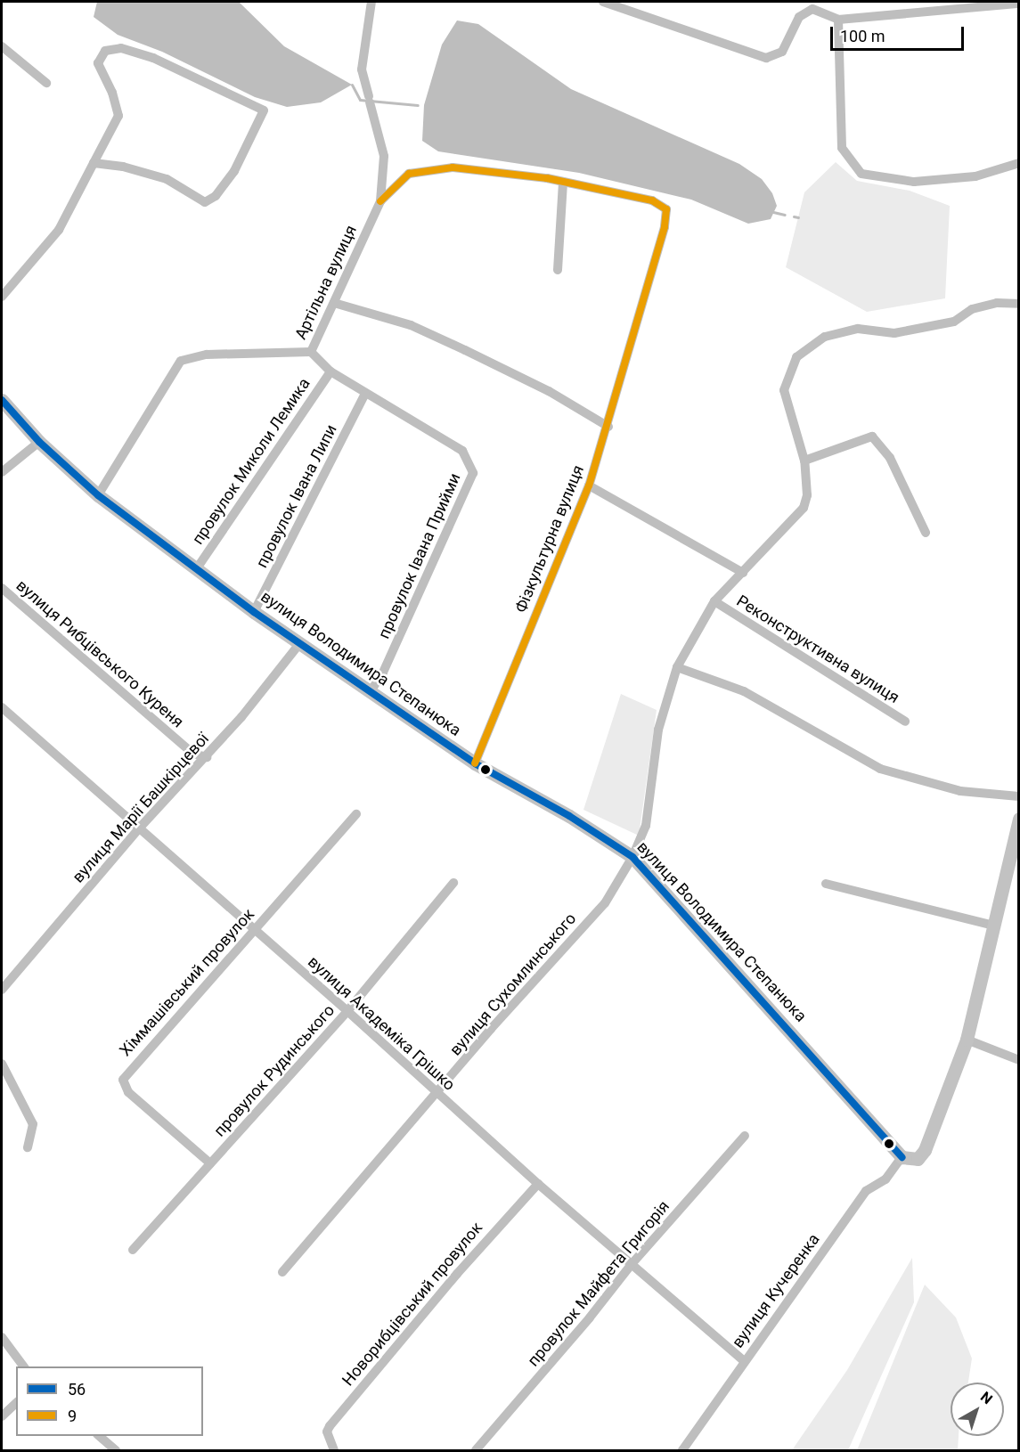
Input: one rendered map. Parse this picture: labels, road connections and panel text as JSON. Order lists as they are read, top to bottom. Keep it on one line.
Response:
{"streets":{"street":["Артільна вулиця","провулок Миколи Лемика","провулок Івана Липи","Фізкультурна вулиця","провулок Івана Прийми","Реконструктивна вулиця","вулиця Рибцівського Куреня","вулиця Володимира Степанюка","вулиця Марії Башкірцевої","Хіммашівський провулок","вулиця Сухомлинського","вулиця Академіка Грішко","провулок Рудинського","провулок Майфета Григорія","вулиця Кучеренка","Новорибцівський провулок"]},"crossings":[["Артільна вулиця","провулок Івана Прийми"],["Артільна вулиця","вулиця Володимира Степанюка"],["провулок Миколи Лемика","провулок Івана Прийми"],["провулок Миколи Лемика","вулиця Володимира Степанюка"],["провулок Івана Липи","провулок Івана Прийми"],["провулок Івана Липи","вулиця Володимира Степанюка"],["Фізкультурна вулиця","вулиця Володимира Степанюка"],["провулок Івана Прийми","вулиця Володимира Степанюка"],["Реконструктивна вулиця","вулиця Володимира Степанюка"],["Реконструктивна вулиця","вулиця Сухомлинського"],["вулиця Рибцівського Куреня","вулиця Марії Башкірцевої"],["вулиця Володимира Степанюка","вулиця Марії Башкірцевої"],["вулиця Володимира Степанюка","вулиця Сухомлинського"],["вулиця Володимира Степанюка","вулиця Кучеренка"],["вулиця Марії Башкірцевої","вулиця Академіка Грішко"],["Хіммашівський провулок","вулиця Академіка Грішко"],["Хіммашівський провулок","провулок Рудинського"],["вулиця Сухомлинського","вулиця Академіка Грішко"],["вулиця Академіка Грішко","провулок Рудинського"],["вулиця Академіка Грішко","провулок Майфета Григорія"],["вулиця Академіка Грішко","вулиця Кучеренка"],["вулиця Академіка Грішко","Новорибцівський провулок"]],"lines":["transit line 9","transit line 56"],"legend":["56","9"],"scale_bar":"100 m","north":"top right"}
